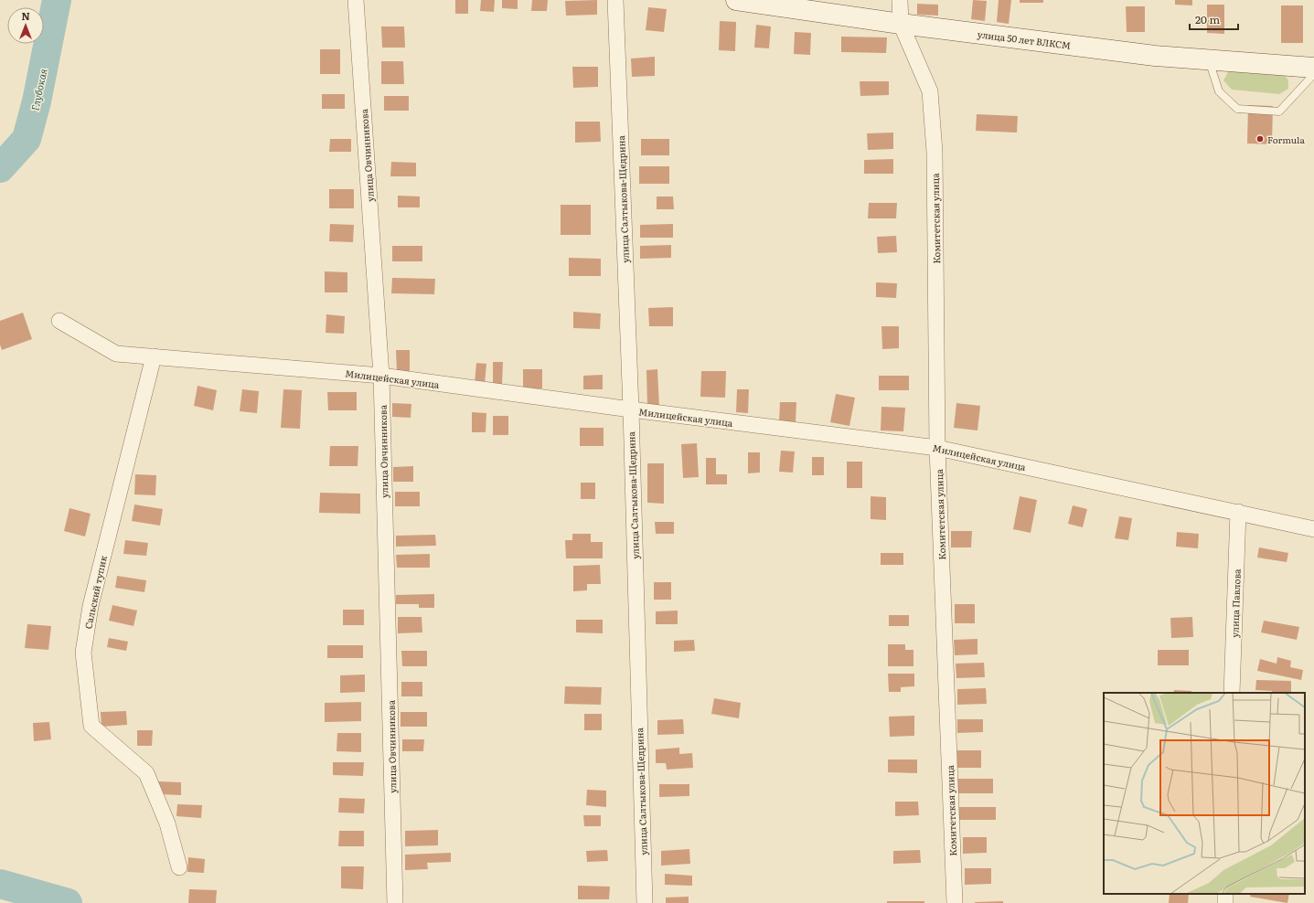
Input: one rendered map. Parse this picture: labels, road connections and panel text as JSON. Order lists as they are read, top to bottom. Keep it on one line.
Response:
{"streets":{"main road":["улица 50 лет ВЛКСМ"],"street":["улица Овчинникова","улица Салтыкова-Щедрина","Комитетская улица","Милицейская улица","Сальский тупик","улица Павлова"]},"crossings":[["улица 50 лет ВЛКСМ","Комитетская улица"],["улица Овчинникова","Милицейская улица"],["улица Салтыкова-Щедрина","Милицейская улица"],["Комитетская улица","Милицейская улица"],["Милицейская улица","Сальский тупик"],["Милицейская улица","улица Павлова"]],"water":["Глубокая"],"places":["Formula"],"scale_bar":"20 m","north":"top"}
